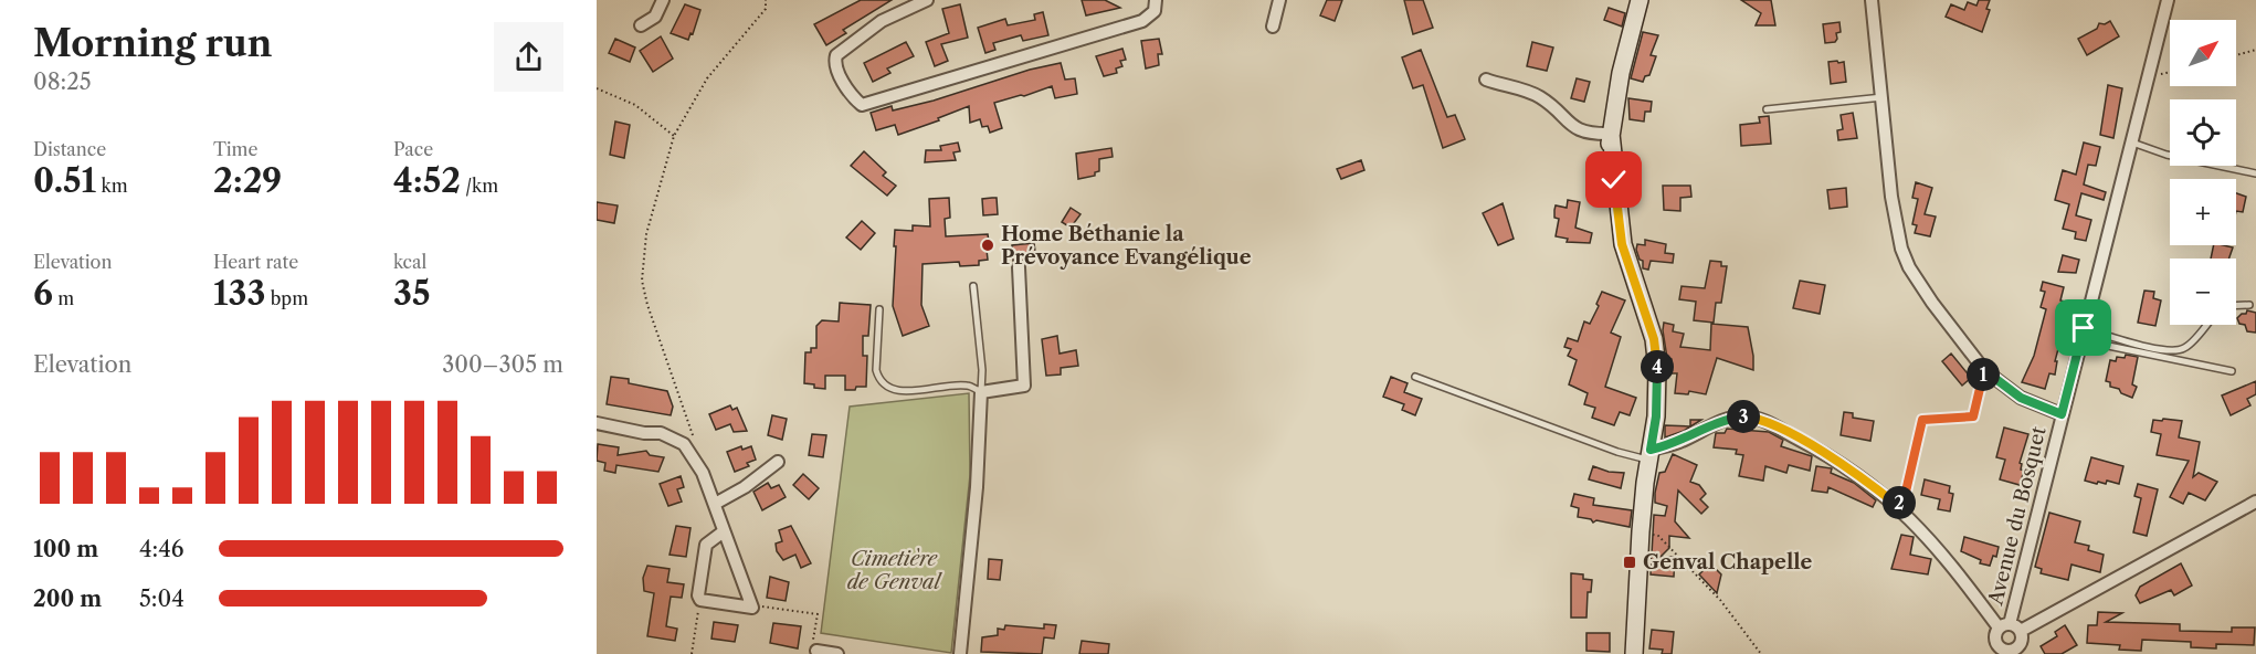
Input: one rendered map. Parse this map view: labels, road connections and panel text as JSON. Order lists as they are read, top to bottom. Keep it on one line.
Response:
{"streets":{"street":["Avenue du Bosquet"]},"parks":["Cimetière de Genval"],"places":{"other":["Home Béthanie la Prévoyance Evangélique"],"transit":["Genval Chapelle"]},"north":"top right","page":{"heading":["Morning run","08:25"],"map_buttons":["+","−"],"stats":[["Distance","0.51 km"],["Time","2:29"],["Pace","4:52 /km"],["Elevation","6 m"],["Heart rate","133 bpm"],["kcal","35"]],"chart":["Elevation","300–305 m"],"pins":["4","1","3","2"],"list":[{"name":"100 m","note":"4:46"},{"name":"200 m","note":"5:04"}]}}
